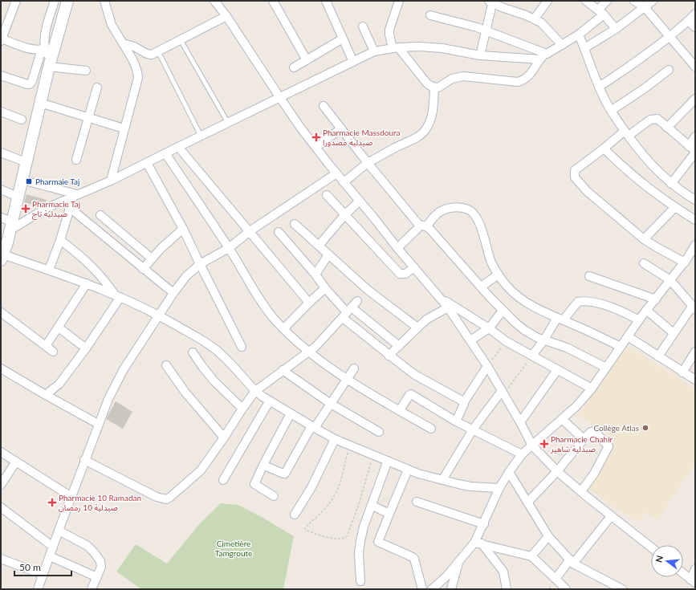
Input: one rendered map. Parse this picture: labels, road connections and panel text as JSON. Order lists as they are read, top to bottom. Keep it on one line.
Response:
{"parks":["Cimetière Tamgroute"],"places":{"health":["Pharmacie Massdoura صيدلية مصدورا","Pharmacie Taj صيدلية تاج","Pharmacie Chahir صيدلية شاهير","Pharmacie 10 Ramadan صيدلية 10 رمضان"],"transit":["Pharmaie Taj"],"other":["Collège Atlas"]},"scale_bar":"50 m","north":"left"}
